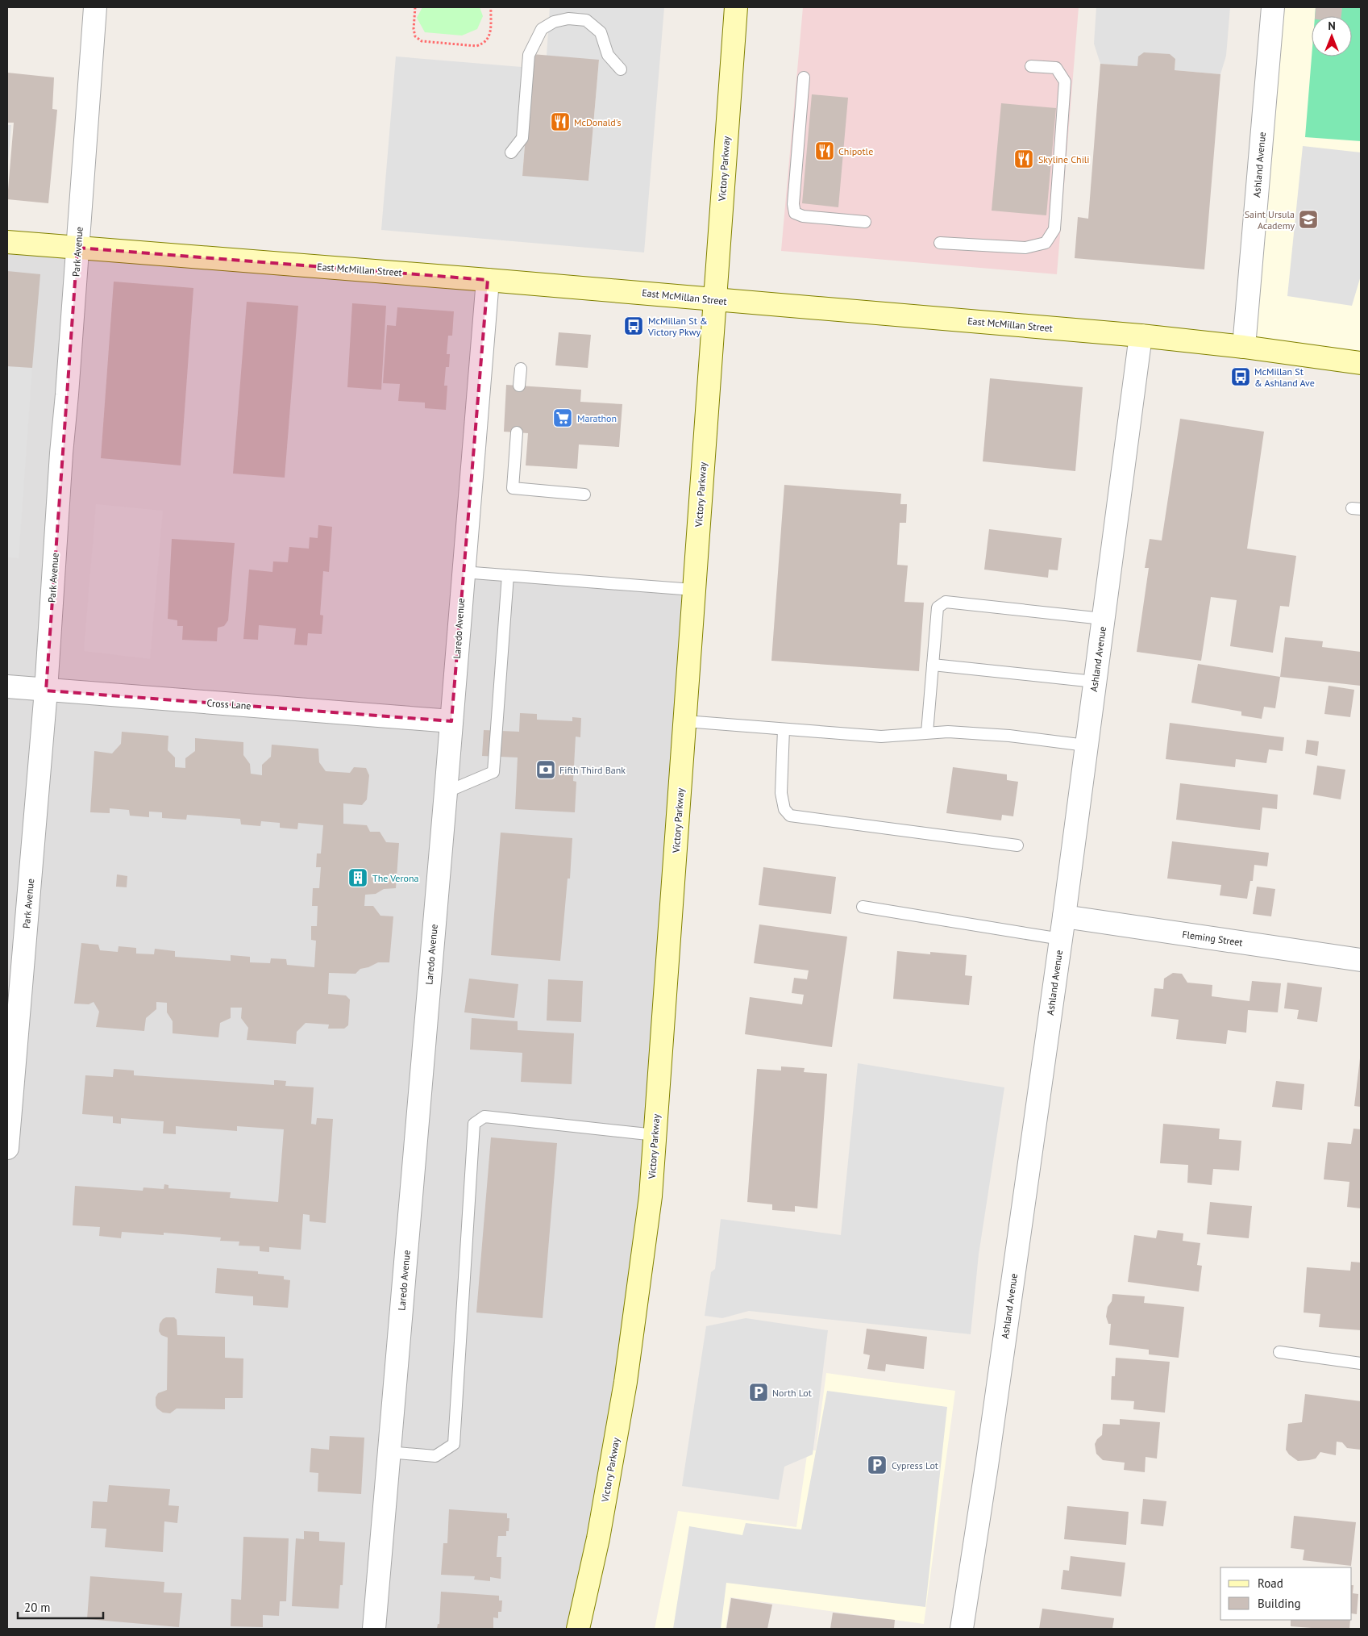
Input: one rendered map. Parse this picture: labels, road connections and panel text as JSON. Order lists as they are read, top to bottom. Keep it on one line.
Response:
{"streets":{"street":["Ashland Avenue","Victory Parkway","Park Avenue","East McMillan Street","Laredo Avenue","Cross Lane","Fleming Street"]},"crossings":[["Ashland Avenue","East McMillan Street"],["Ashland Avenue","Fleming Street"],["Victory Parkway","East McMillan Street"],["Park Avenue","East McMillan Street"],["Park Avenue","Cross Lane"],["East McMillan Street","Laredo Avenue"],["Laredo Avenue","Cross Lane"]],"places":{"restaurant":["McDonald's","Chipotle","Skyline Chili"],"school or university":["Saint Ursula Academy"],"bus stop":["McMillan St & Victory Pkwy","McMillan St & Ashland Ave"],"supermarket":["Marathon"],"bank":["Fifth Third Bank"],"building":["The Verona"],"parking":["North Lot","Cypress Lot"]},"legend":["Road","Building"],"scale_bar":"20 m","north":"top"}
